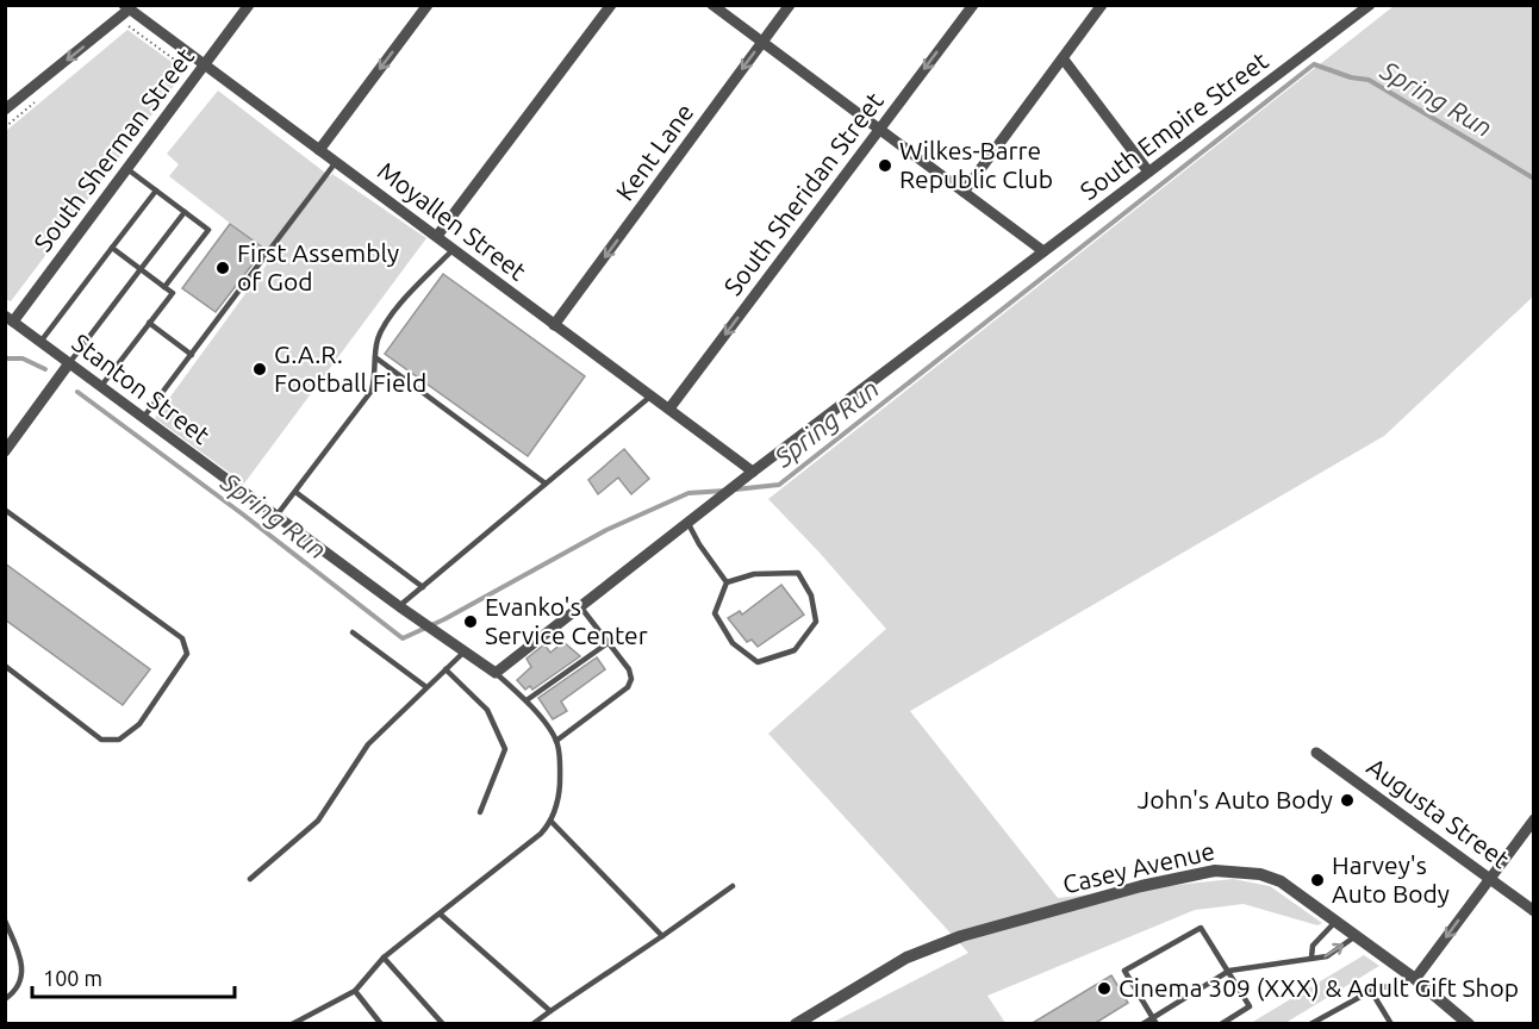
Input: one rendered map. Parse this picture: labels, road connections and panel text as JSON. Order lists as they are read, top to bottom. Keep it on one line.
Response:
{"streets":{"street":["South Empire Street","South Sherman Street","Kent Lane","South Sheridan Street","Moyallen Street","Stanton Street","Augusta Street","Casey Avenue"]},"crossings":[["South Empire Street","Moyallen Street"],["South Empire Street","Stanton Street"],["South Sherman Street","Moyallen Street"],["South Sherman Street","Stanton Street"],["Kent Lane","Moyallen Street"],["South Sheridan Street","Moyallen Street"]],"one_way":["Kent Lane","South Sheridan Street"],"water":["Spring Run"],"places":["Wilkes-Barre Republic Club","First Assembly of God","G.A.R. Football Field","Evanko's Service Center","John's Auto Body","Harvey's Auto Body","Cinema 309 (XXX) & Adult Gift Shop"],"scale_bar":"100 m"}
